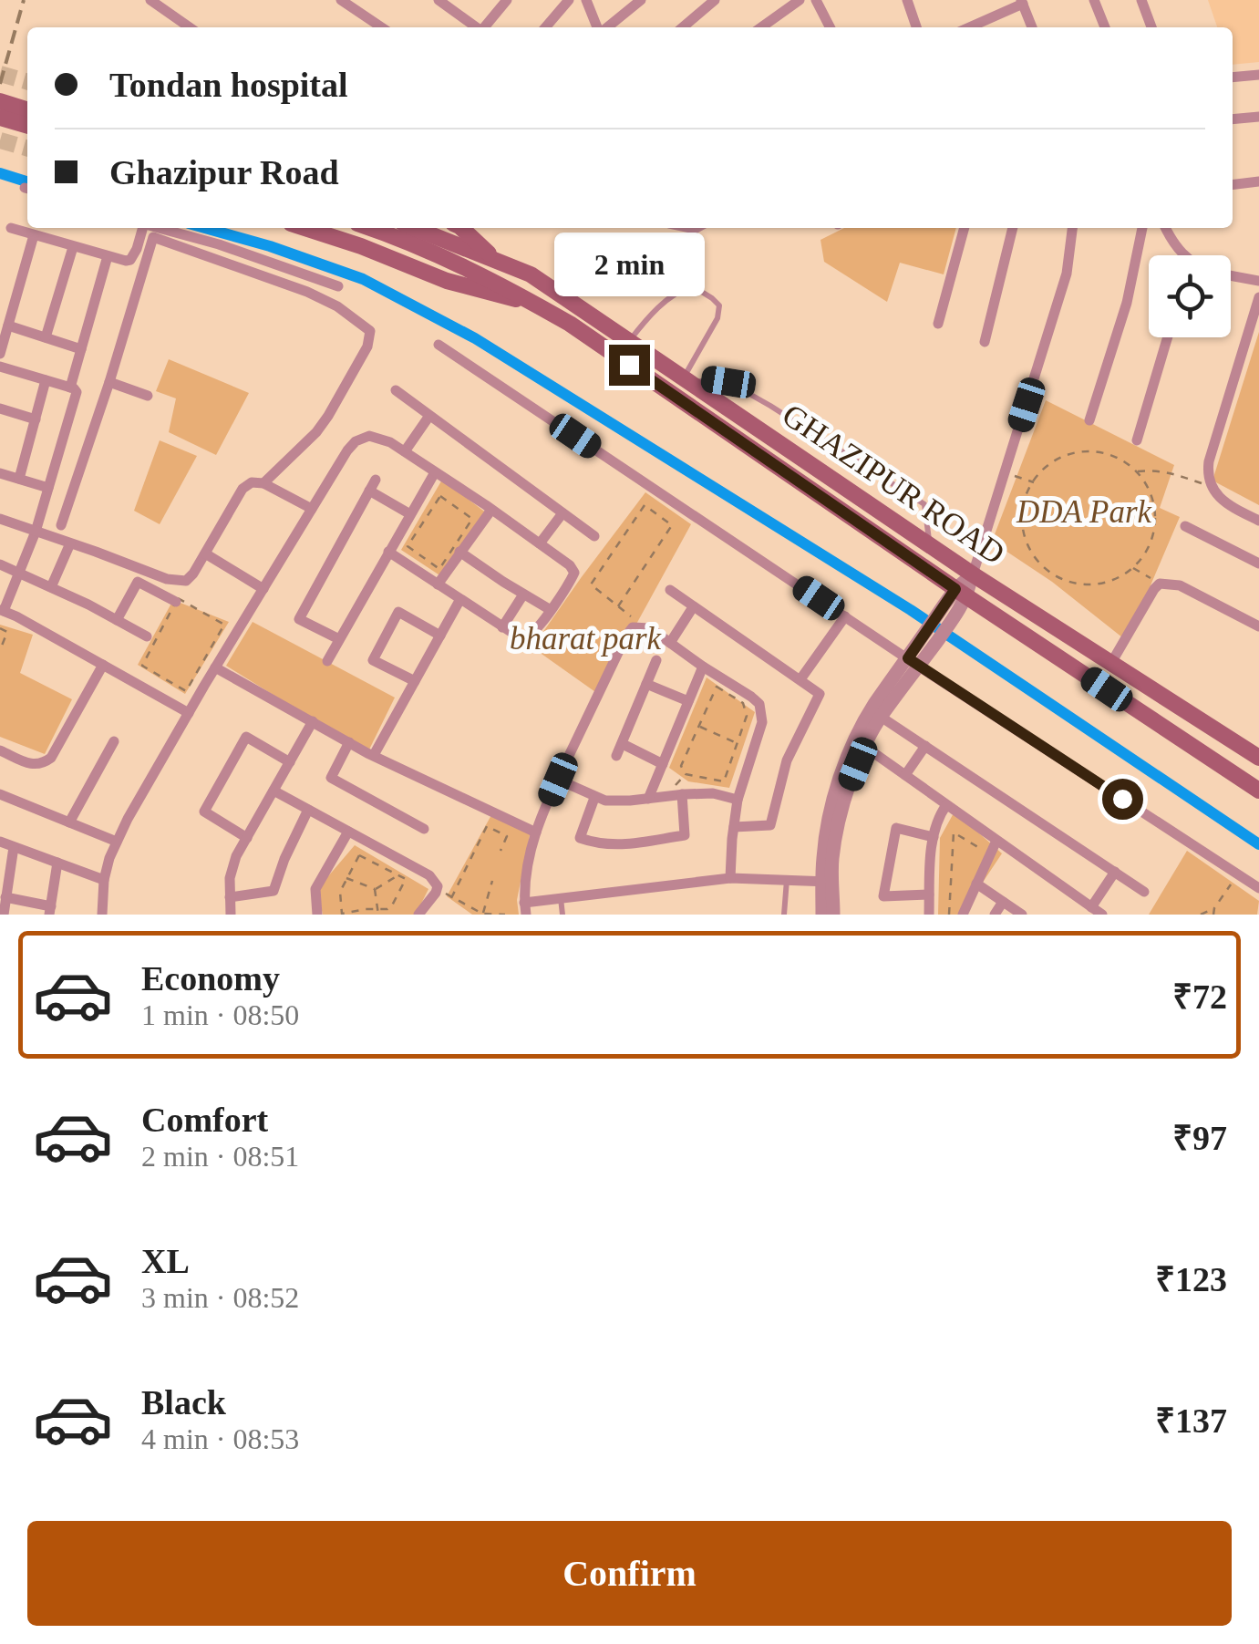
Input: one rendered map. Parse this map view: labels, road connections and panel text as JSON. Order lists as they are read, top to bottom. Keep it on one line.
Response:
{"streets":{"main road":["GHAZIPUR ROAD"]},"parks":["DDA Park","bharat park"],"page":{"banner":["Tondan hospital","Ghazipur Road"],"bubble":"2 min","list":[{"name":"Economy","note":"1 min · 08:50","value":"₹72"},{"name":"Comfort","note":"2 min · 08:51","value":"₹97"},{"name":"XL","note":"3 min · 08:52","value":"₹123"},{"name":"Black","note":"4 min · 08:53","value":"₹137"}],"buttons":"Confirm"}}
